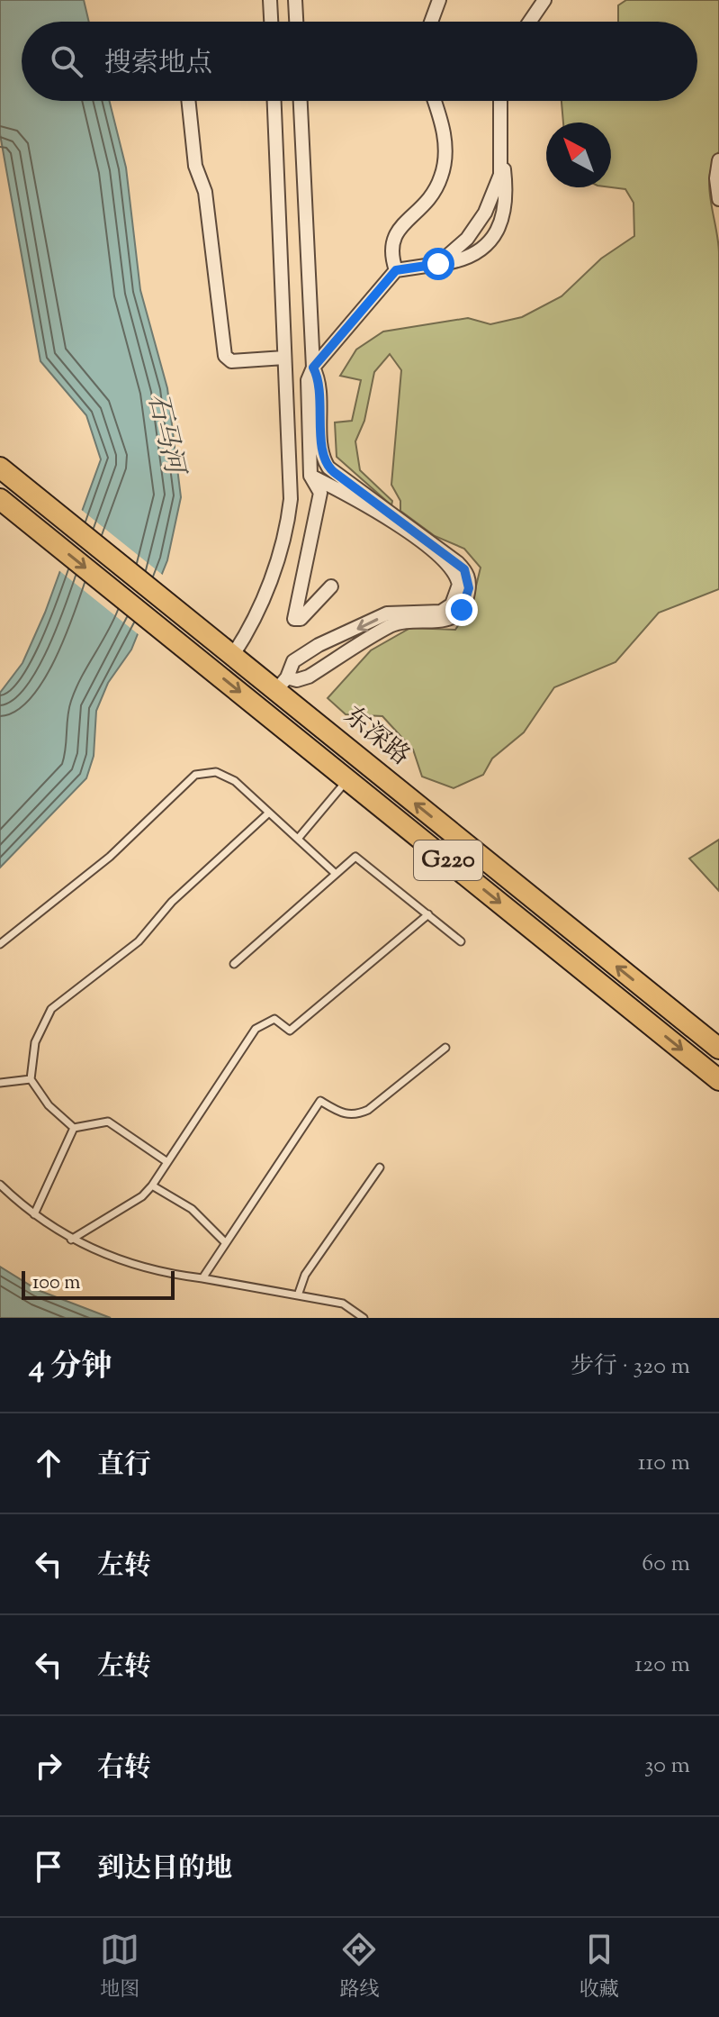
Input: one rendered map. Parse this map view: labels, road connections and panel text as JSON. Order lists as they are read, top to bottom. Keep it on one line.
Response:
{"streets":{"highway":["东深路","G220"]},"water":["石马河"],"scale_bar":"100 m","north":"top left","page":{"search":"搜索地点","scale":"100 m","heading":["4 分钟","步行 · 320 m"],"list":[["直行","110 m"],["左转","60 m"],["左转","120 m"],["右转","30 m"],"到达目的地"],"nav":["地图","路线","收藏"]}}
